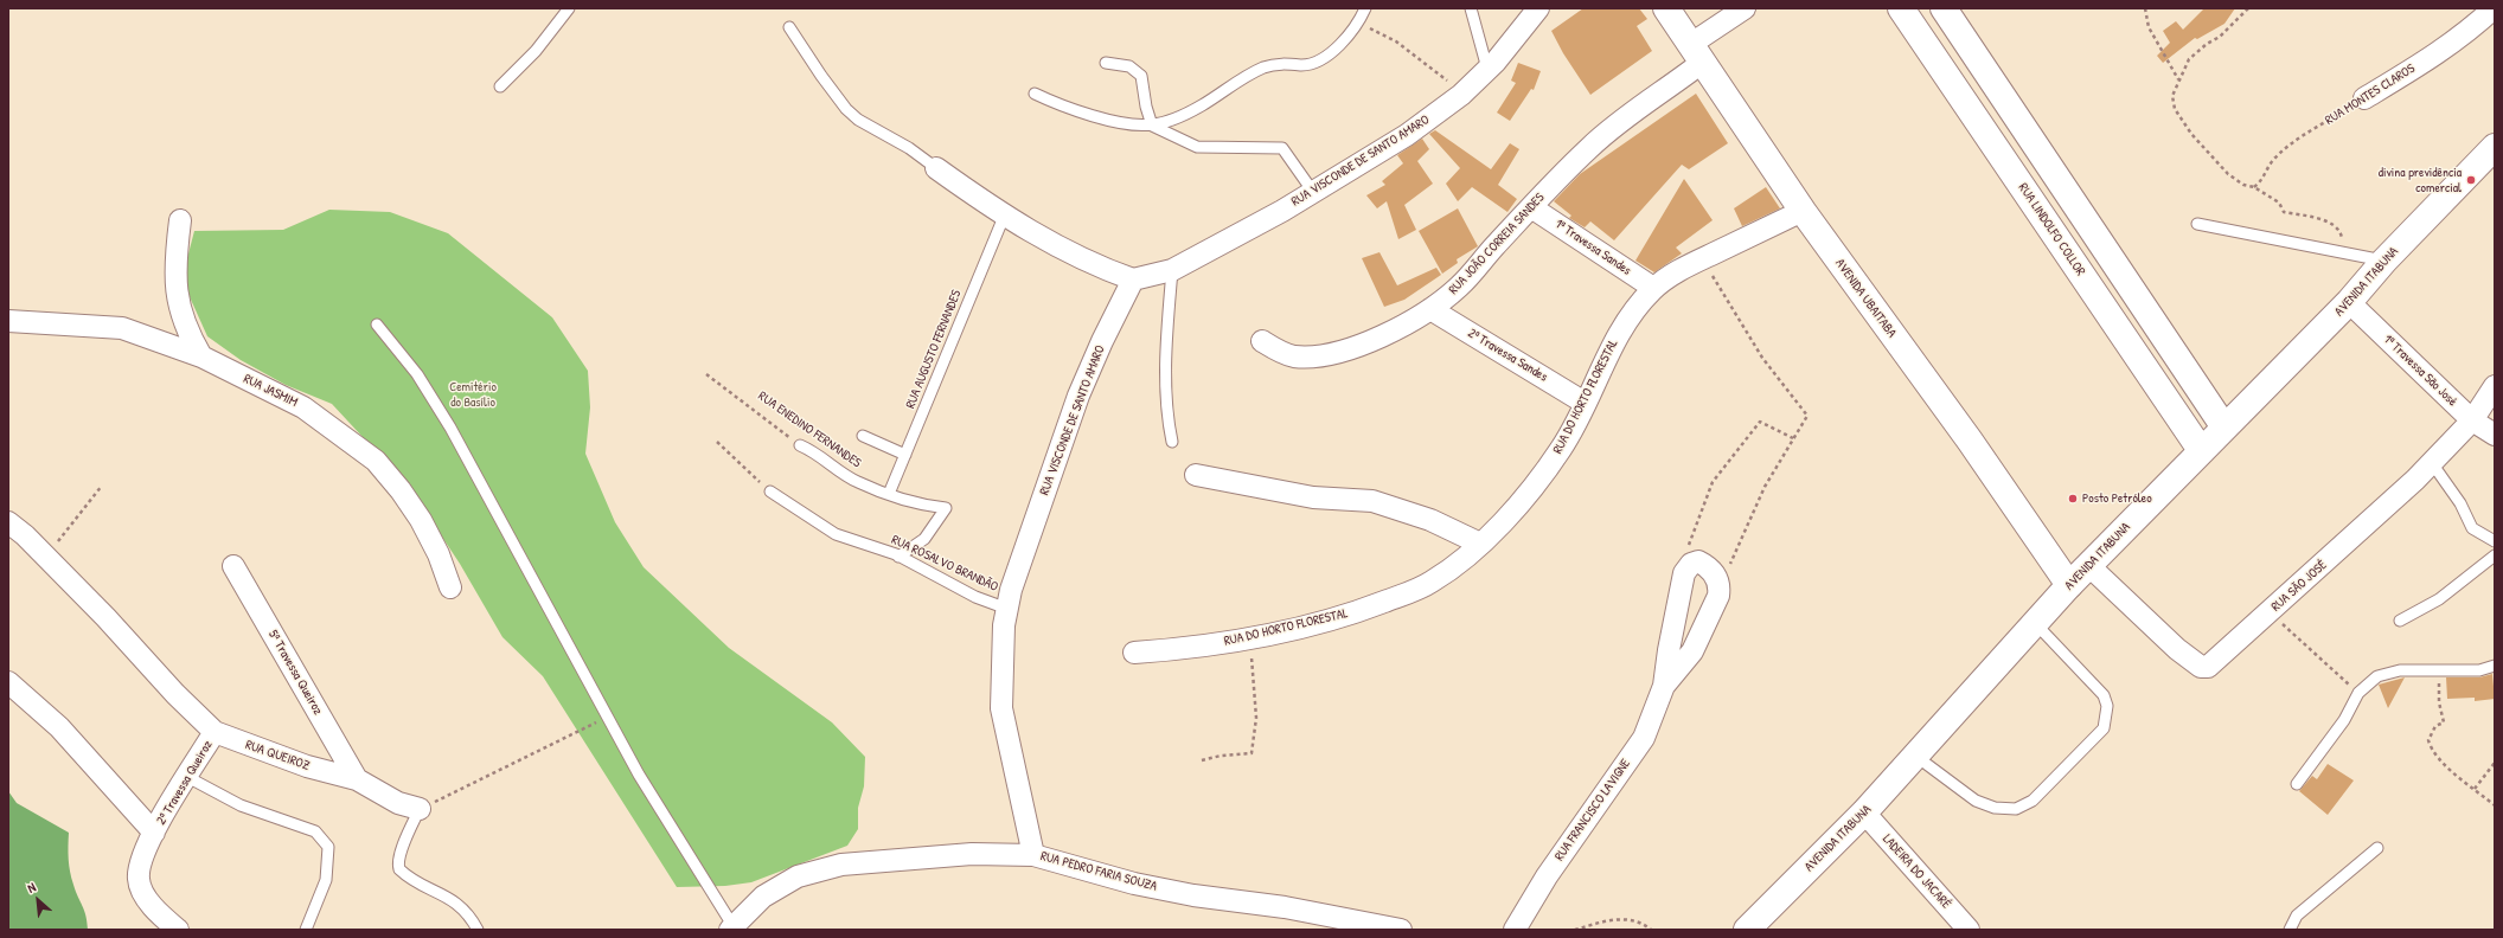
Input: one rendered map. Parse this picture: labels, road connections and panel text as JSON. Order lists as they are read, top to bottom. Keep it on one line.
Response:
{"streets":{"main road":["RUA LINDOLFO COLLOR","AVENIDA ITABUNA","AVENIDA UBAITABA"],"street":["RUA MONTES CLAROS","RUA VISCONDE DE SANTO AMARO","RUA JOÃO CORREIA SANDES","1ª Travessa Sandes","2ª Travessa Sandes","1ª Travessa São José","RUA JASMIM","RUA DO HORTO FLORESTAL","RUA SÃO JOSÉ","5ª Travessa Queiroz","RUA QUEIROZ","2ª Travessa Queiroz","RUA FRANCISCO LAVIGNE","RUA PEDRO FARIA SOUZA","LADEIRA DO JACARÉ"],"lane":["RUA AUGUSTO FERNANDES","RUA ENEDINO FERNANDES","RUA ROSALVO BRANDÃO"]},"crossings":[["RUA VISCONDE DE SANTO AMARO","RUA ROSALVO BRANDÃO"],["RUA VISCONDE DE SANTO AMARO","RUA PEDRO FARIA SOUZA"],["RUA LINDOLFO COLLOR","AVENIDA ITABUNA"],["RUA JOÃO CORREIA SANDES","1ª Travessa Sandes"],["RUA JOÃO CORREIA SANDES","AVENIDA UBAITABA"],["RUA JOÃO CORREIA SANDES","2ª Travessa Sandes"],["1ª Travessa Sandes","RUA DO HORTO FLORESTAL"],["AVENIDA ITABUNA","AVENIDA UBAITABA"],["AVENIDA ITABUNA","1ª Travessa São José"],["AVENIDA ITABUNA","RUA SÃO JOSÉ"],["AVENIDA ITABUNA","LADEIRA DO JACARÉ"],["AVENIDA UBAITABA","RUA DO HORTO FLORESTAL"],["RUA AUGUSTO FERNANDES","RUA ENEDINO FERNANDES"],["2ª Travessa Sandes","RUA DO HORTO FLORESTAL"],["1ª Travessa São José","RUA SÃO JOSÉ"],["RUA ENEDINO FERNANDES","RUA ROSALVO BRANDÃO"],["5ª Travessa Queiroz","RUA QUEIROZ"],["RUA QUEIROZ","2ª Travessa Queiroz"]],"parks":["Cemitério do Basílio"],"places":["divina previdência comercial","Posto Petróleo"],"north":"top left"}
